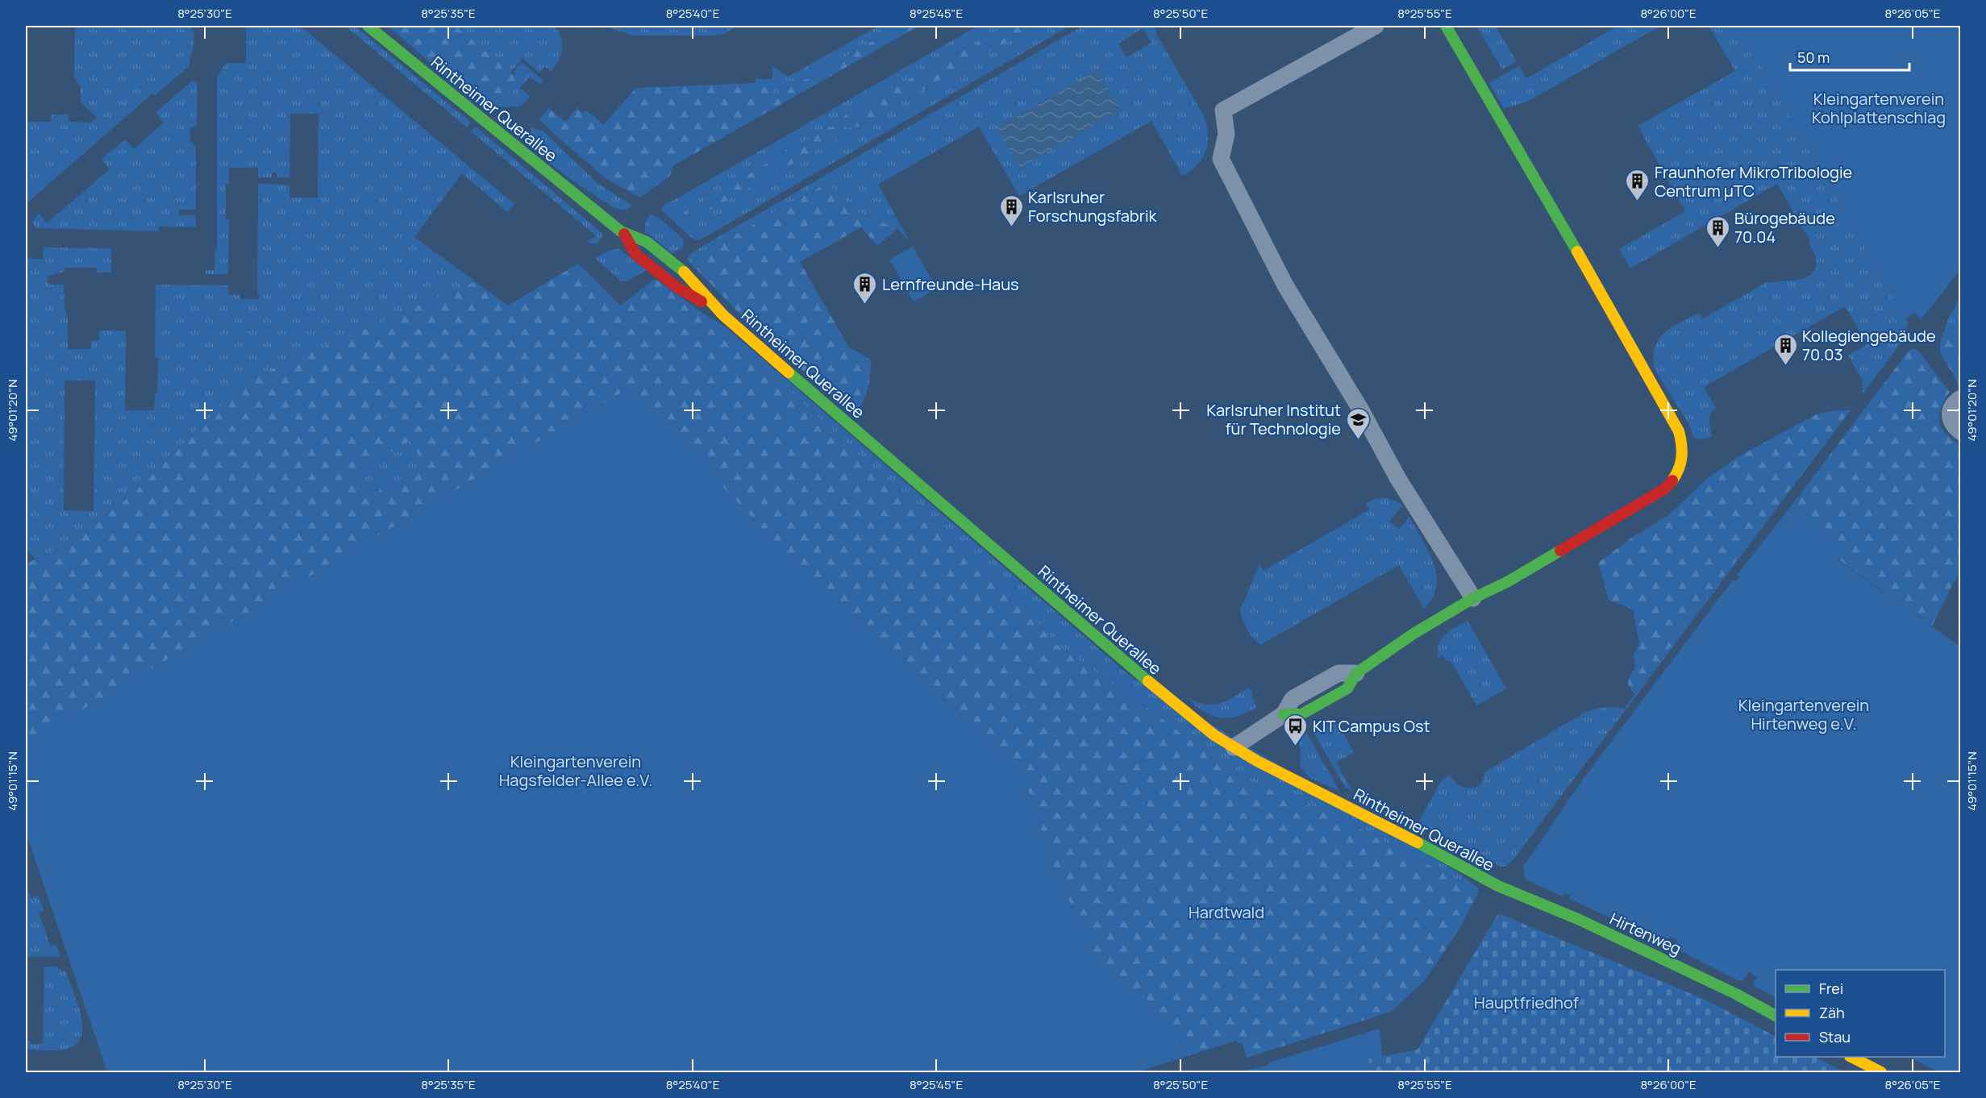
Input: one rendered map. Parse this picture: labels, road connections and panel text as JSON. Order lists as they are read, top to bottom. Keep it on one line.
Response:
{"streets":{"street":["Rintheimer Querallee","Hirtenweg"]},"crossings":[["Rintheimer Querallee","Hirtenweg"]],"parks":["Kleingartenverein Kohlplattenschlag","Kleingartenverein Hirtenweg e.V.","Kleingartenverein Hagsfelder-Allee e.V.","Hardtwald","Hauptfriedhof"],"places":{"building":["Fraunhofer MikroTribologie Centrum µTC","Karlsruher Forschungsfabrik","Bürogebäude 70.04","Lernfreunde-Haus","Kollegiengebäude 70.03"],"school or university":["Karlsruher Institut für Technologie"],"bus stop":["KIT Campus Ost"]},"legend":["Frei","Zäh","Stau"],"scale_bar":"50 m","coordinates":["8°25'30\"E","8°25'35\"E","8°25'40\"E","8°25'45\"E","8°25'50\"E","8°25'55\"E","8°26'00\"E","8°26'05\"E","49°01'20\"N","49°01'15\"N"]}
